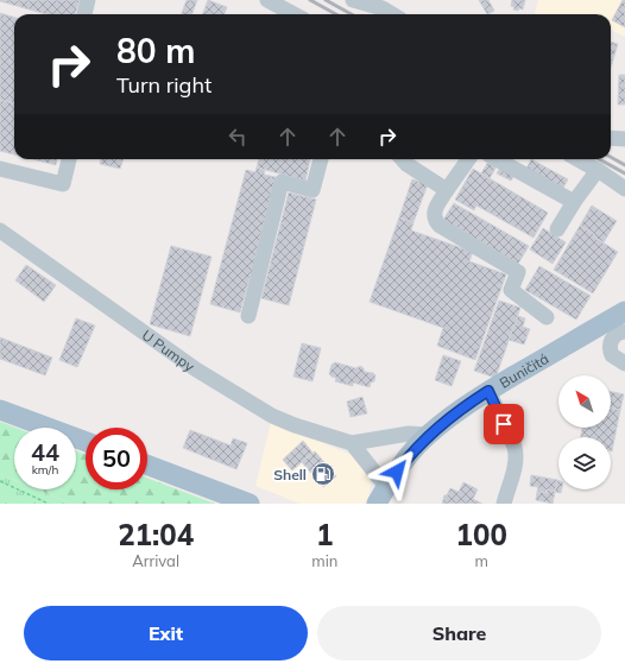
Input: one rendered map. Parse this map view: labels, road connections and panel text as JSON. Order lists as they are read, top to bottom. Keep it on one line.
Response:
{"streets":{"main road":["Buničitá"],"street":["U Pumpy"]},"crossings":[["U Pumpy","Buničitá"]],"places":{"fuel station":["Shell"]},"north":"top left","page":{"turn":["80 m","Turn right"],"speed":"44 km/h","limit":"50","eta":["21:04","Arrival","1","min","100","m"],"buttons":["Exit","Share"]}}
